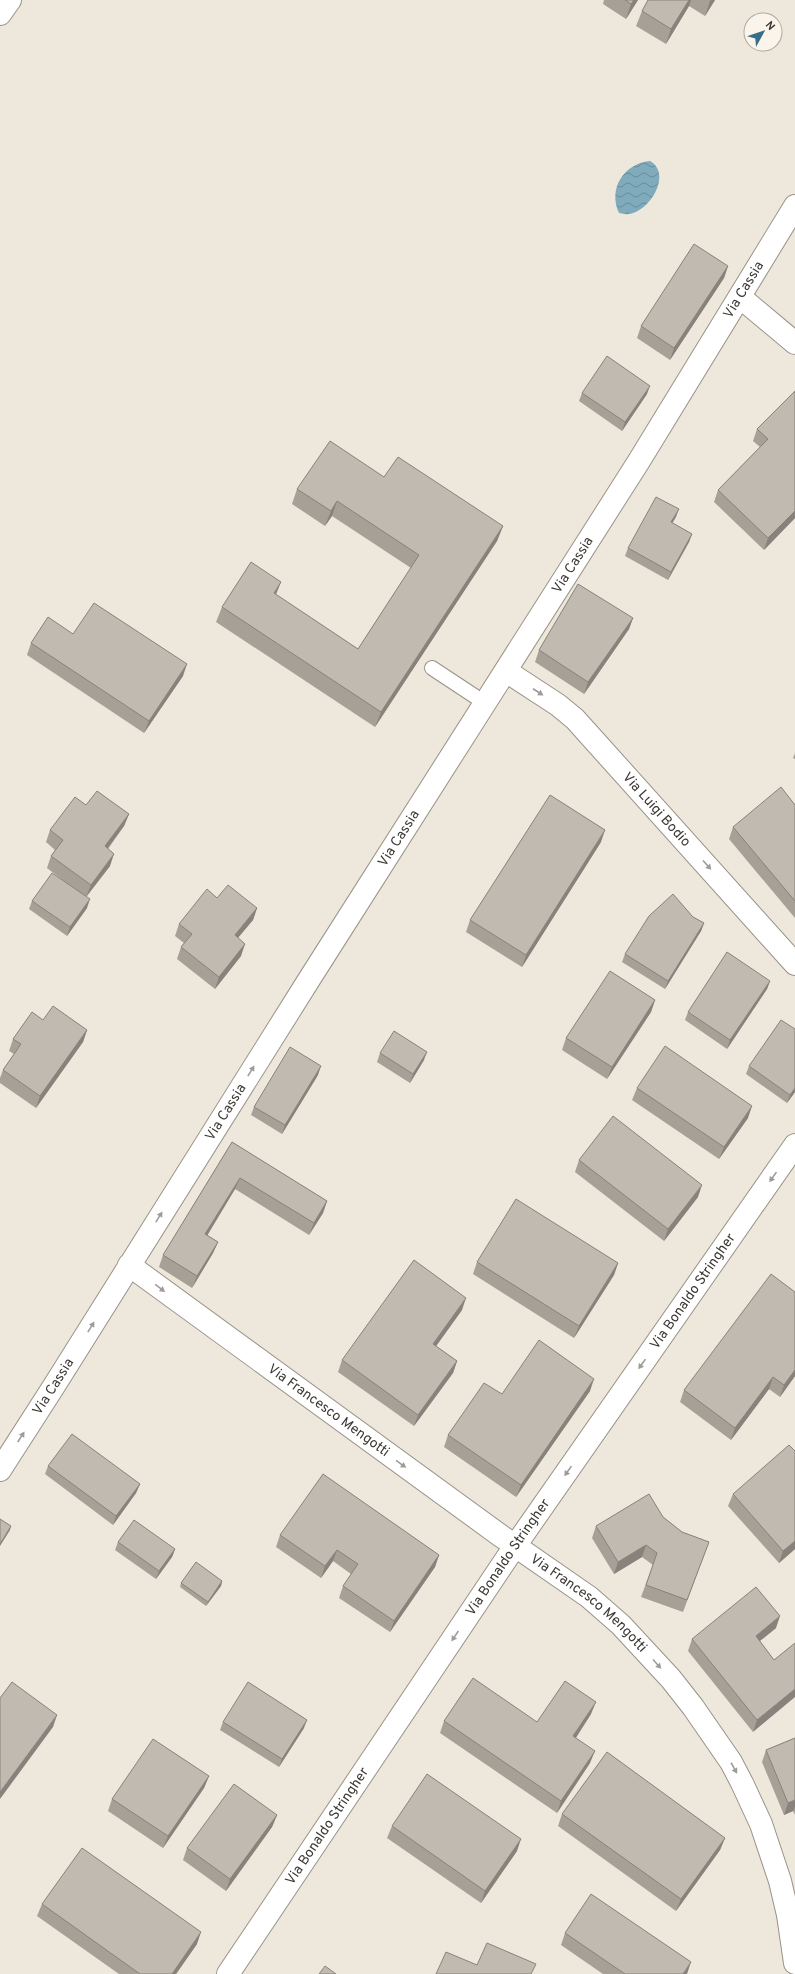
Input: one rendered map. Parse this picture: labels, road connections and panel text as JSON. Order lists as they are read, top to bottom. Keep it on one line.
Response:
{"streets":{"street":["Via Cassia","Via Luigi Bodio","Via Bonaldo Stringher","Via Francesco Mengotti"]},"crossings":[["Via Cassia","Via Luigi Bodio"],["Via Cassia","Via Francesco Mengotti"],["Via Bonaldo Stringher","Via Francesco Mengotti"]],"one_way":["Via Cassia","Via Luigi Bodio","Via Bonaldo Stringher","Via Francesco Mengotti"],"north":"top right"}
